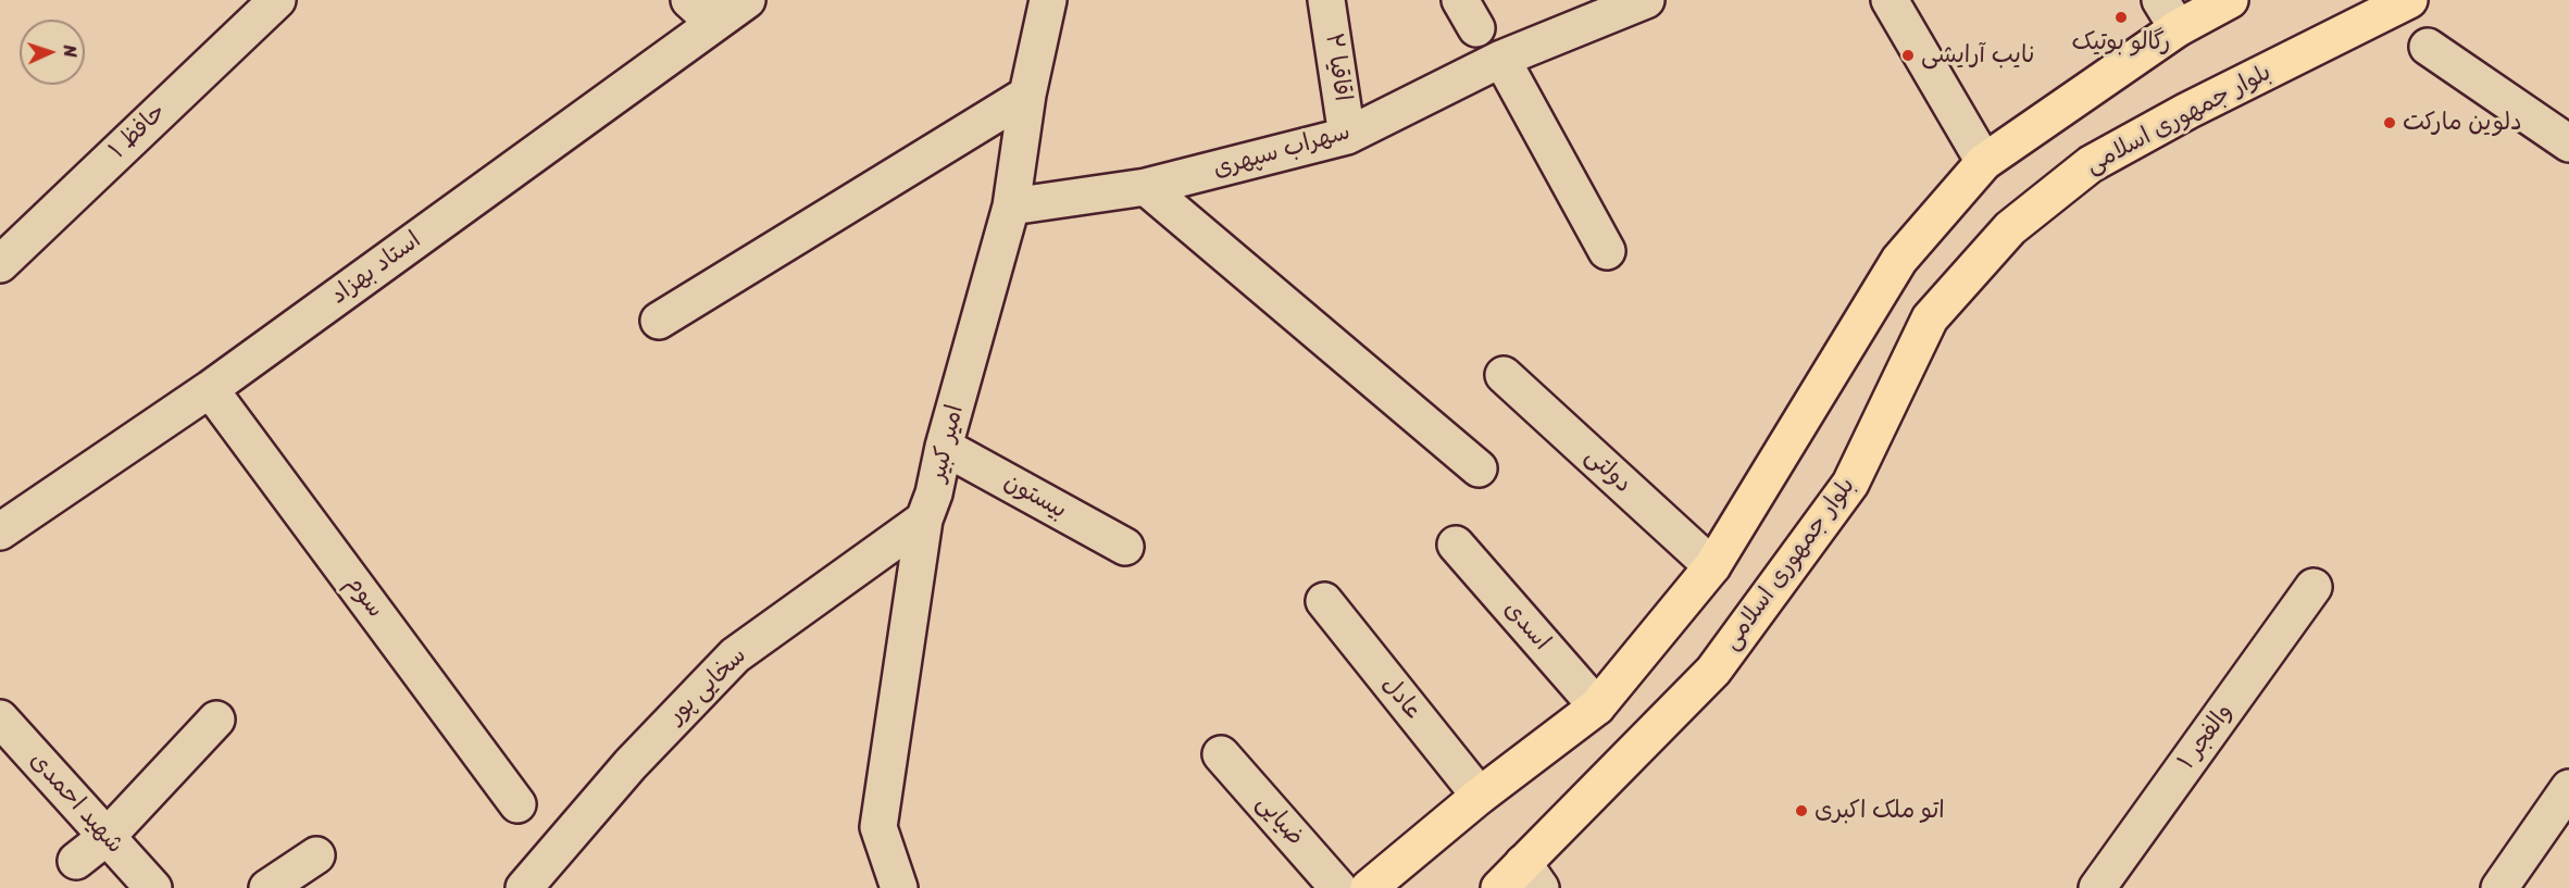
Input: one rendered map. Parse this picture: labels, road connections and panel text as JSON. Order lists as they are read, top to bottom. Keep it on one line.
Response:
{"streets":{"main road":["بلوار جمهوری اسلامی"],"street":["اقاقیا ۲","حافظ ۱","سهراب سپهری","استاد بهزاد","امیر کبیر","دولتی","بیستون","سوم","اسدی","سخایی پور","عادل","والفجر ۱","شهید احمدی","ضیایی"]},"crossings":[["اقاقیا ۲","سهراب سپهری"],["سهراب سپهری","امیر کبیر"],["استاد بهزاد","سوم"],["امیر کبیر","بیستون"],["امیر کبیر","سخایی پور"]],"places":["رگالو بوتیک","نایب آرایشی","دلوین مارکت","اتو ملک اکبری"],"north":"right"}
